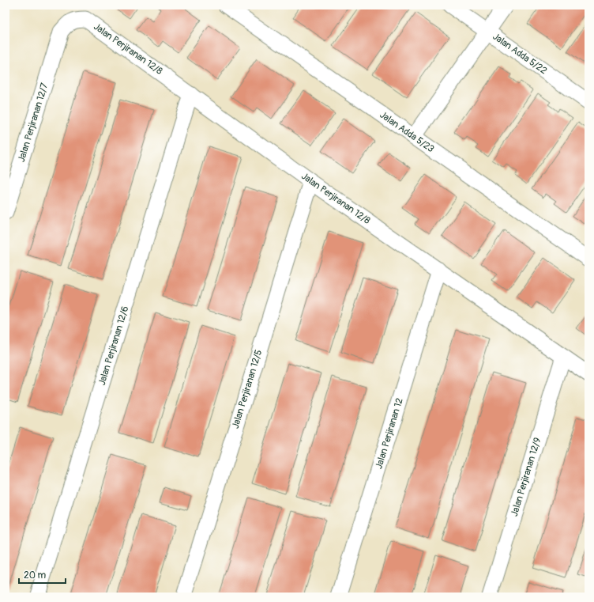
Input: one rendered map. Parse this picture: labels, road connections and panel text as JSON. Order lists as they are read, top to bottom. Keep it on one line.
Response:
{"streets":{"street":["Jalan Perjiranan 12/8","Jalan Adda 5/22","Jalan Perjiranan 12/7","Jalan Adda 5/23","Jalan Perjiranan 12/6","Jalan Perjiranan 12/5","Jalan Perjiranan 12","Jalan Perjiranan 12/9"]},"crossings":[["Jalan Perjiranan 12/8","Jalan Perjiranan 12/7"],["Jalan Perjiranan 12/8","Jalan Perjiranan 12/6"],["Jalan Perjiranan 12/8","Jalan Perjiranan 12/5"],["Jalan Perjiranan 12/8","Jalan Perjiranan 12"],["Jalan Perjiranan 12/8","Jalan Perjiranan 12/9"]],"scale_bar":"20 m"}
